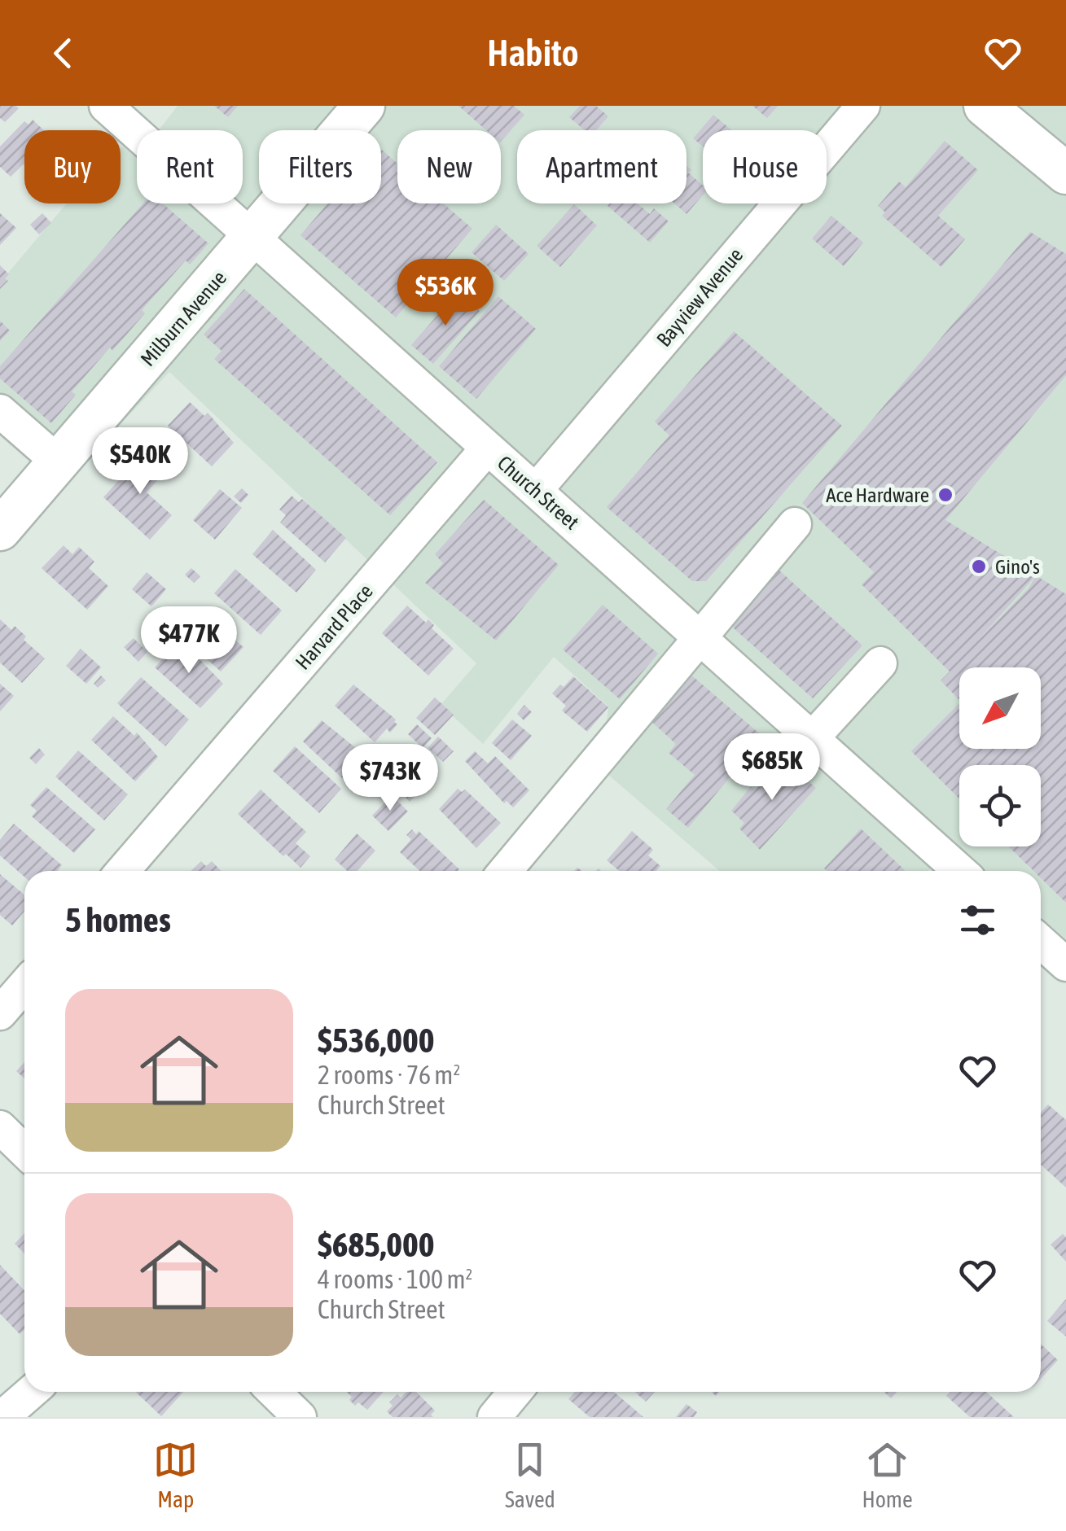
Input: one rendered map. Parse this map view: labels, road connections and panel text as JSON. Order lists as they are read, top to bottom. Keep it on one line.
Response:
{"streets":{"main road":["Milburn Avenue"],"street":["Bayview Avenue","Church Street","Harvard Place"]},"crossings":[["Bayview Avenue","Church Street"],["Milburn Avenue","Church Street"],["Church Street","Harvard Place"]],"places":["Ace Hardware","Gino's"],"north":"bottom left","page":{"header":"Habito","chip":["Buy","Rent","Filters","New","Apartment","House"],"price":["$536K","$540K","$477K","$685K","$743K"],"heading":"5 homes","list":[{"name":"$536,000","note":"2 rooms · 76 m² · Church Street"},{"name":"$685,000","note":"4 rooms · 100 m² · Church Street"}],"tabs":["Map","Saved","Home"]}}
